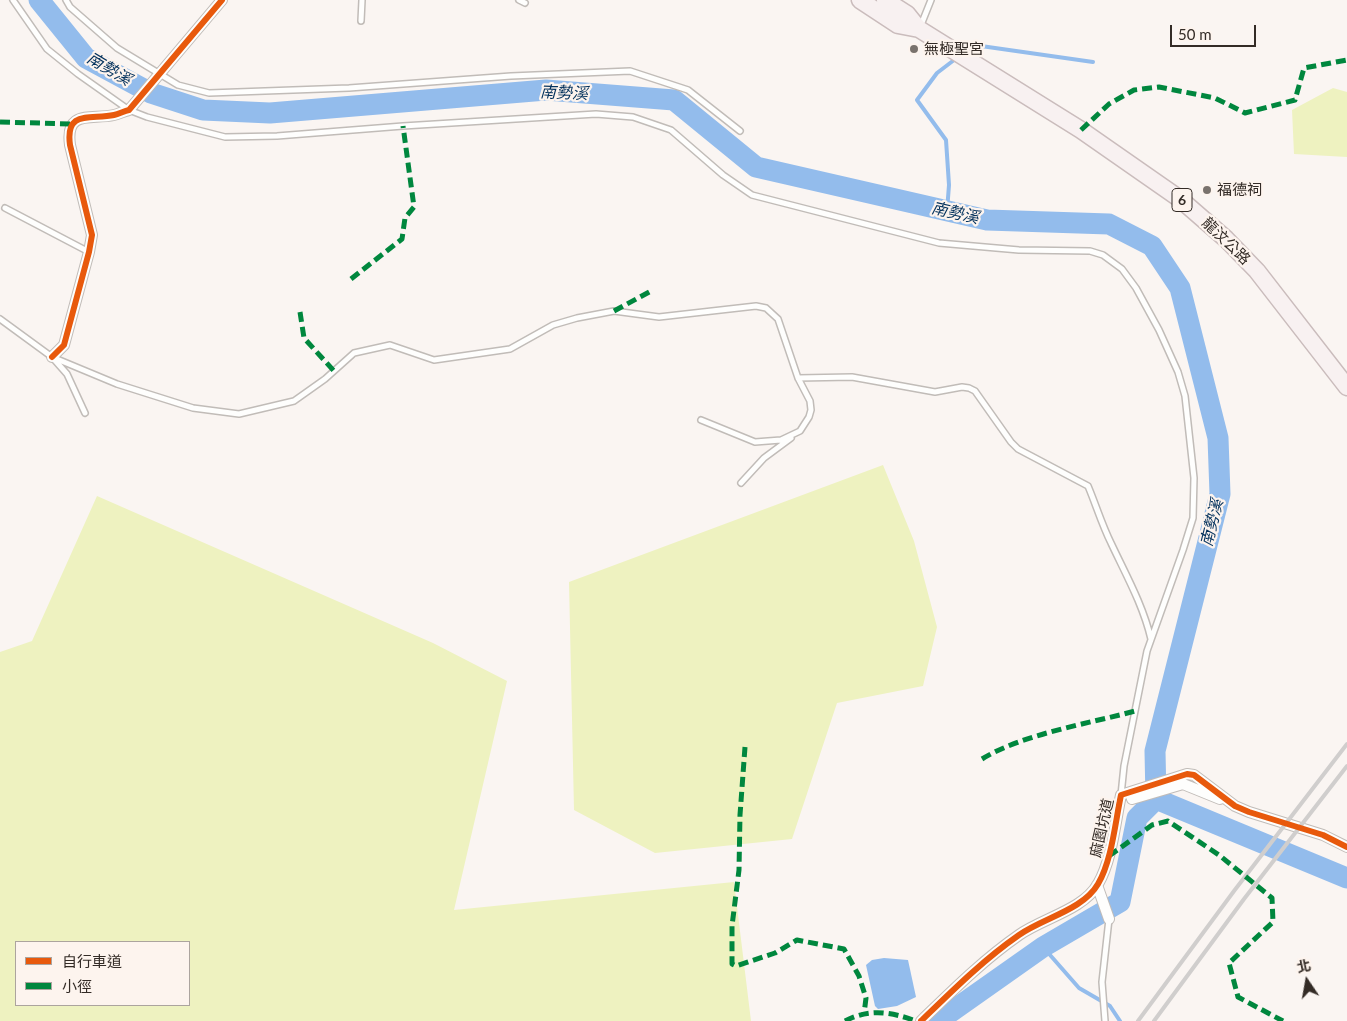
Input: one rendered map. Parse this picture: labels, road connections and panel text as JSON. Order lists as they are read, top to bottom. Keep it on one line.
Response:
{"streets":{"main road":["6","龍汶公路"],"street":["麻園坑道"]},"crossings":[["6","龍汶公路"]],"water":["南勢溪"],"places":["無極聖宮","福德祠"],"legend":["自行車道","小徑"],"scale_bar":"50 m","north":"top"}
